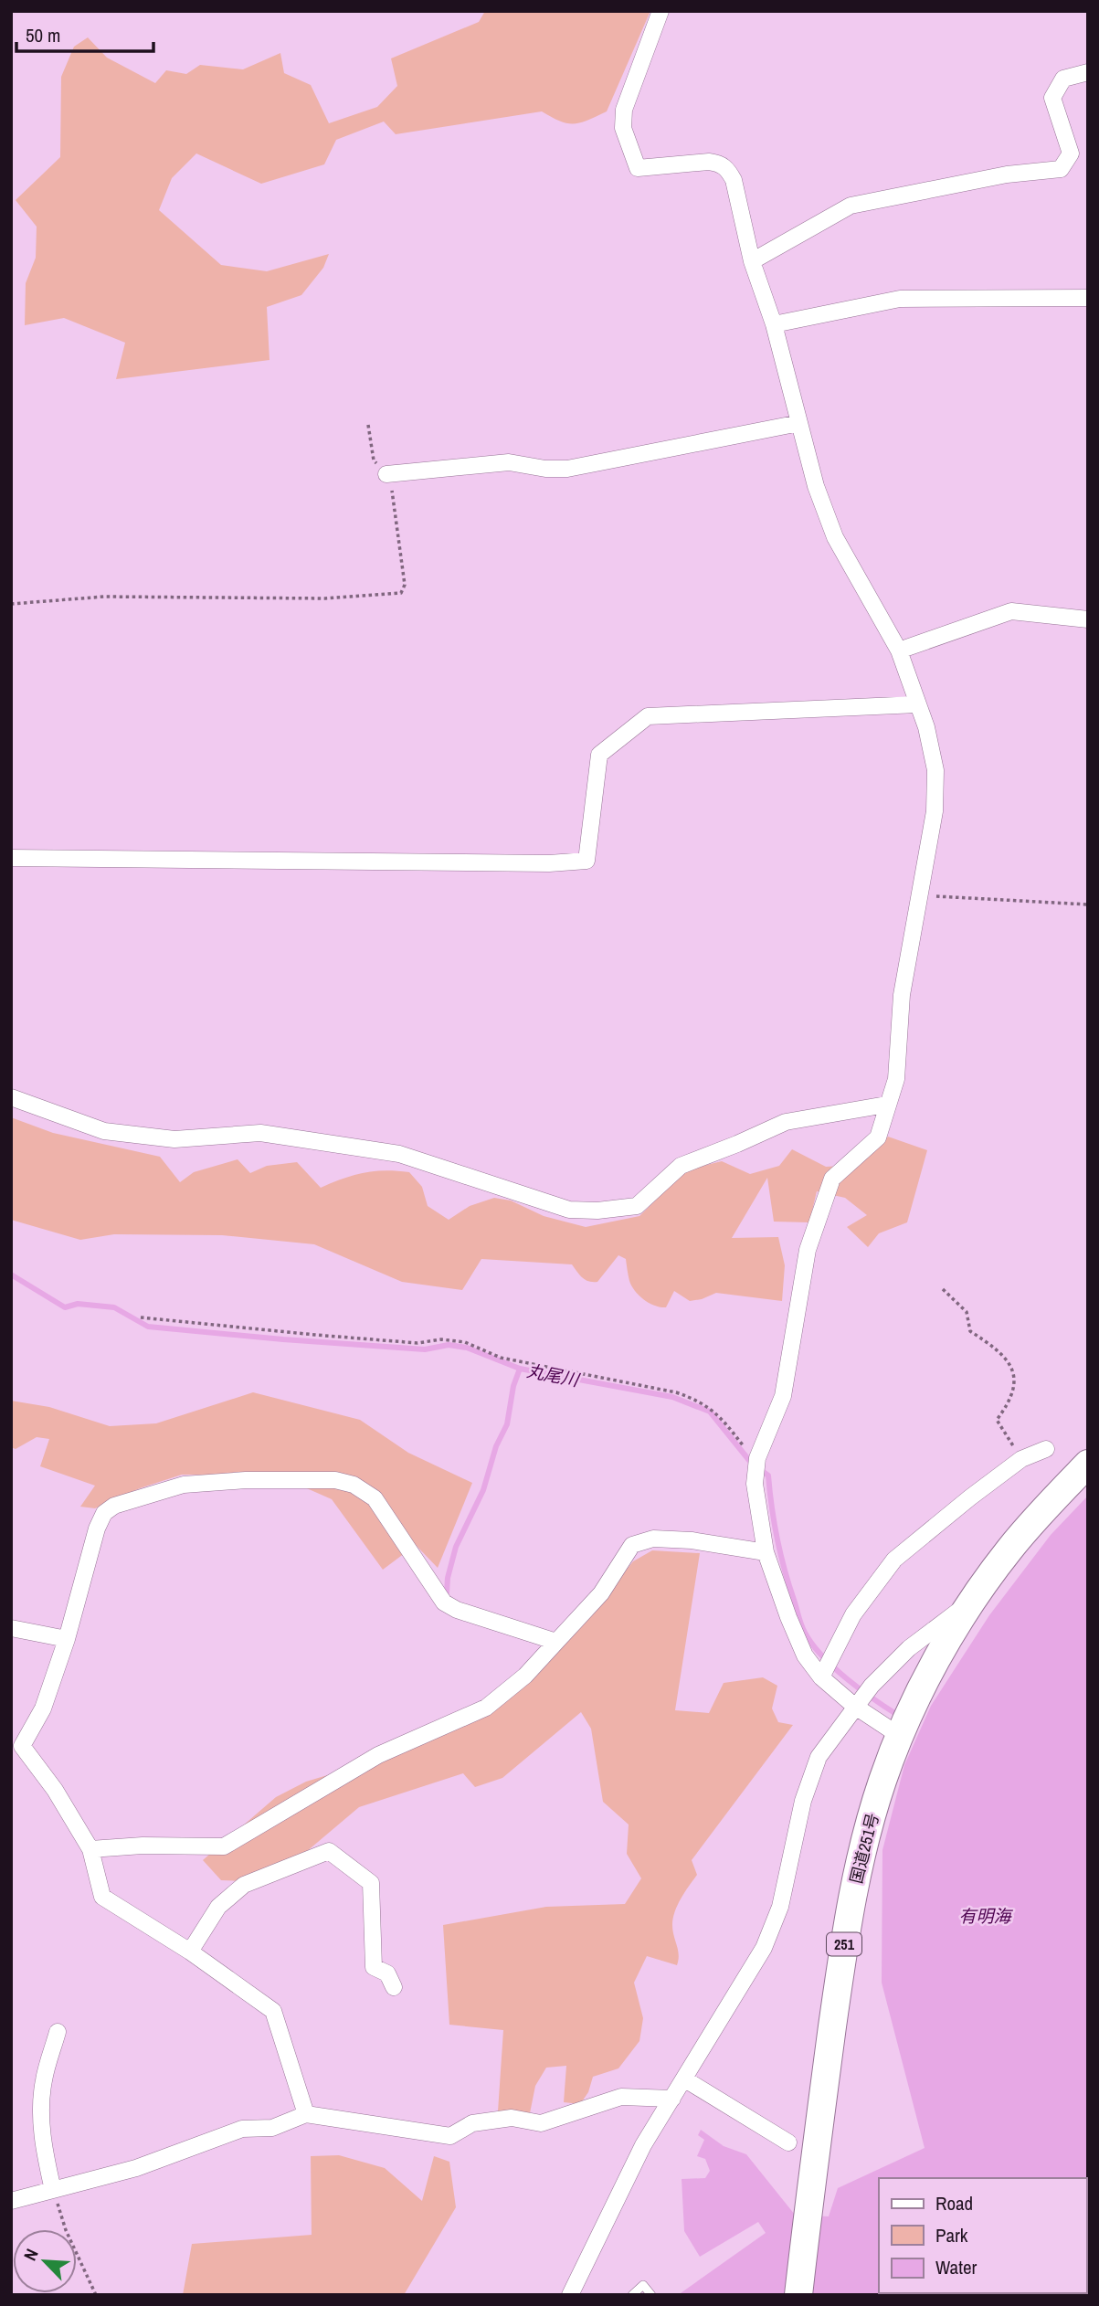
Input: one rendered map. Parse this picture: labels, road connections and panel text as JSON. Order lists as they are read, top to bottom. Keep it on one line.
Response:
{"streets":{"highway":["国道251号","251"]},"water":["丸尾川","有明海"],"legend":["Road","Park","Water"],"scale_bar":"50 m","north":"top left"}
